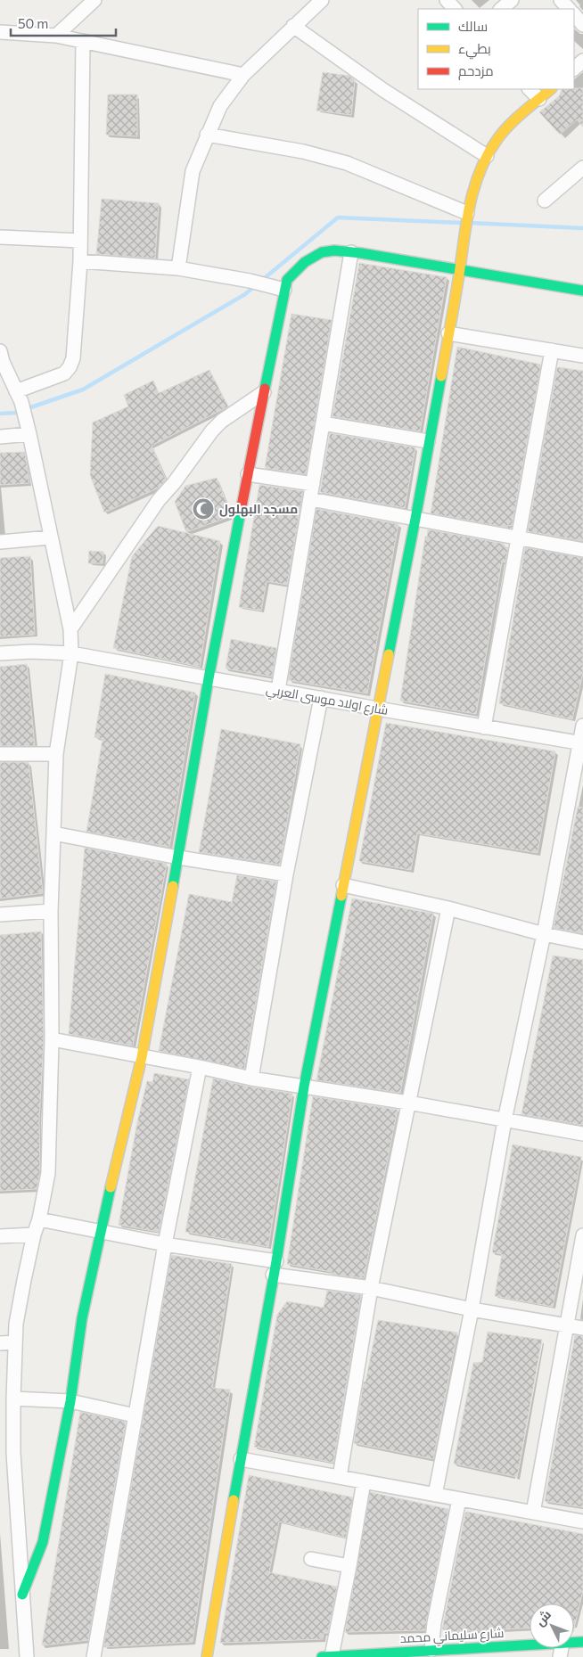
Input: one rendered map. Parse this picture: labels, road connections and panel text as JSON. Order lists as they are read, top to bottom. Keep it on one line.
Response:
{"streets":{"street":["شارع اولاد موسى العربي","شارع سليماني محمد"]},"places":{"mosque":["مسجد البهلول"]},"legend":["سالك","بطيء","مزدحم"],"scale_bar":"50 m","north":"top left"}
